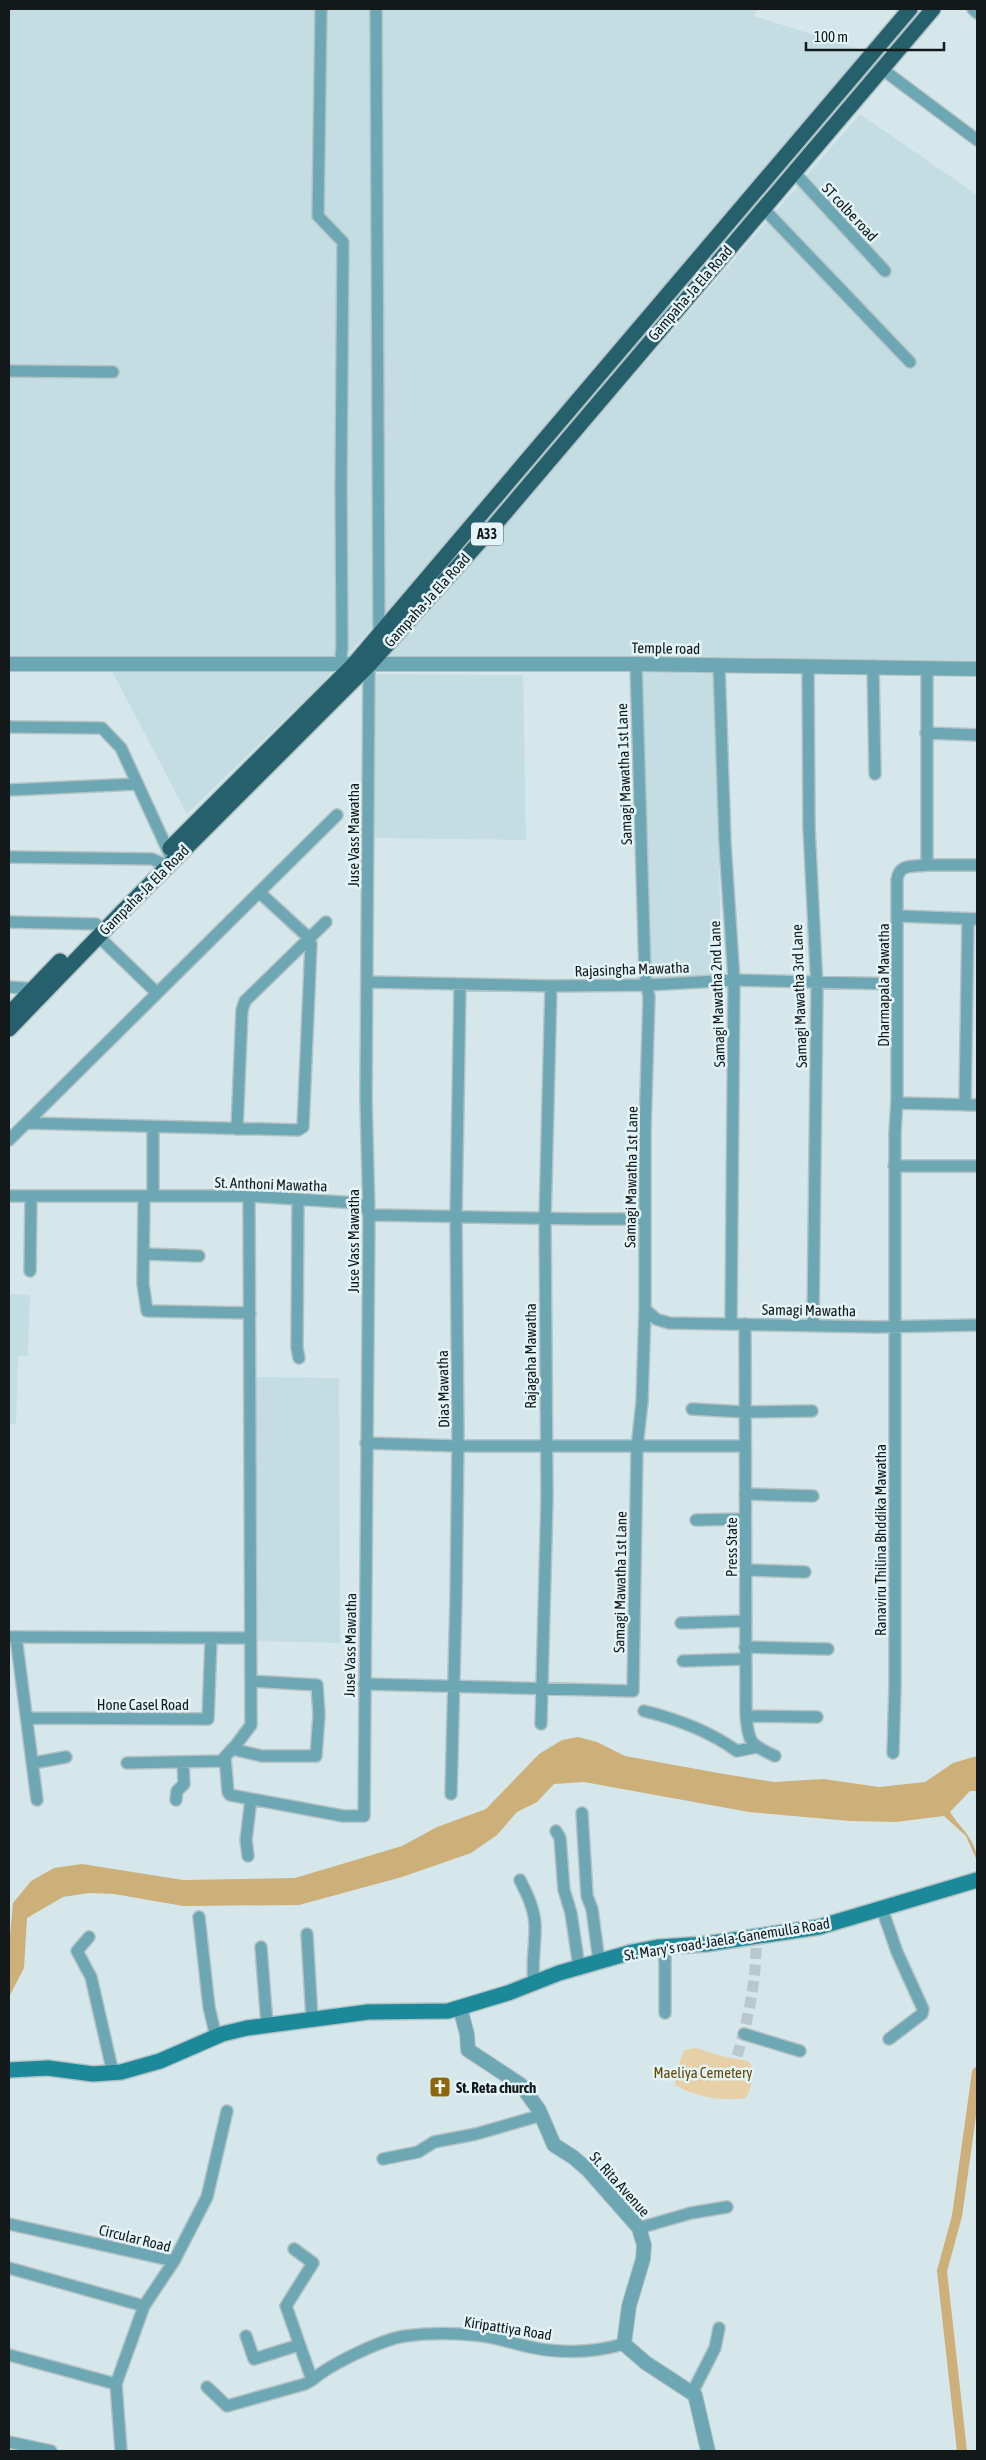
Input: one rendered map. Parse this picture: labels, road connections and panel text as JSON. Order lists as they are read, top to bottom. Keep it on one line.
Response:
{"streets":{"highway":["Gampaha-Ja Ela Road","A33"],"main road":["St. Mary's road-Jaela-Ganemulla Road"],"street":["ST colbe road","Temple road","Samagi Mawatha 1st Lane","Juse Vass Mawatha","Rajasingha Mawatha","Dharmapala Mawatha","Samagi Mawatha 2nd Lane","Samagi Mawatha 3rd Lane","St. Anthoni Mawatha","Samagi Mawatha","Rajagaha Mawatha","Dias Mawatha","Ranaviru Thilina Bhddika Mawatha","Press State","Hone Casel Road","St. Rita Avenue","Circular Road","Kiripattiya Road"]},"crossings":[["ST colbe road","Gampaha-Ja Ela Road"],["Gampaha-Ja Ela Road","Temple road"],["Gampaha-Ja Ela Road","Juse Vass Mawatha"],["Temple road","Samagi Mawatha 1st Lane"],["Temple road","Juse Vass Mawatha"],["Temple road","Samagi Mawatha 2nd Lane"],["Temple road","Samagi Mawatha 3rd Lane"],["Samagi Mawatha 1st Lane","Rajasingha Mawatha"],["Samagi Mawatha 1st Lane","Samagi Mawatha"],["Samagi Mawatha 1st Lane","Rajagaha Mawatha"],["Juse Vass Mawatha","Rajasingha Mawatha"],["Juse Vass Mawatha","St. Anthoni Mawatha"],["Rajasingha Mawatha","Dharmapala Mawatha"],["Rajasingha Mawatha","Samagi Mawatha 2nd Lane"],["Rajasingha Mawatha","Samagi Mawatha 3rd Lane"],["Rajasingha Mawatha","Rajagaha Mawatha"],["Rajasingha Mawatha","Dias Mawatha"],["Dharmapala Mawatha","Samagi Mawatha"],["Dharmapala Mawatha","Ranaviru Thilina Bhddika Mawatha"],["Samagi Mawatha 2nd Lane","Samagi Mawatha"],["Samagi Mawatha 3rd Lane","Samagi Mawatha"],["Samagi Mawatha","Ranaviru Thilina Bhddika Mawatha"],["Samagi Mawatha","Press State"],["St. Mary's road-Jaela-Ganemulla Road","St. Rita Avenue"],["St. Rita Avenue","Kiripattiya Road"]],"parks":["Maeliya Cemetery"],"places":{"church":["St. Reta church"]},"scale_bar":"100 m"}
